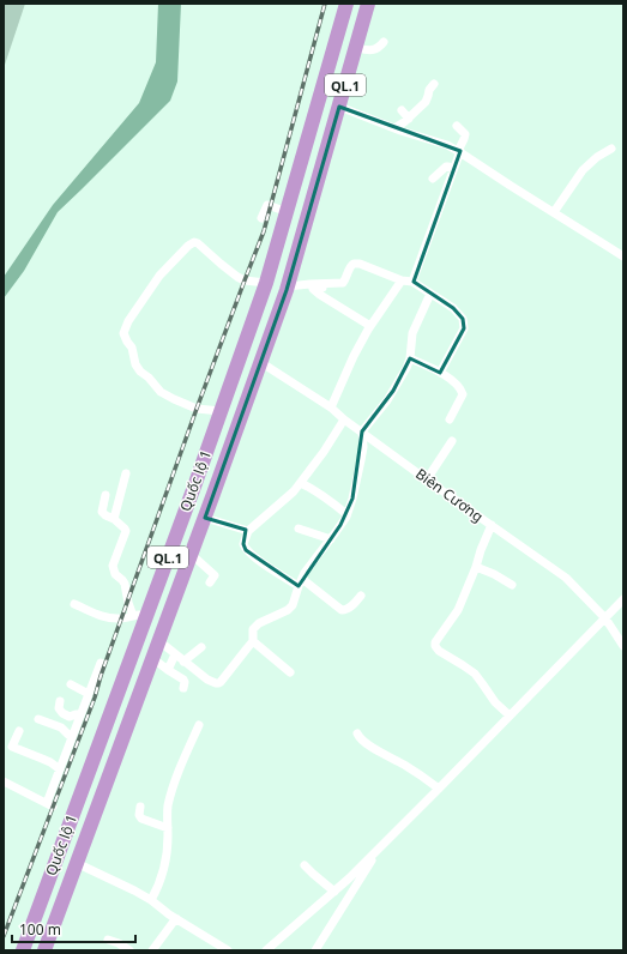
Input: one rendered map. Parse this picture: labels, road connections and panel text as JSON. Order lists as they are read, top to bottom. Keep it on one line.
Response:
{"streets":{"highway":["QL.1","Quốc lộ 1"],"street":["Biên Cương"]},"crossings":[["Quốc lộ 1","Biên Cương"]],"scale_bar":"100 m"}
